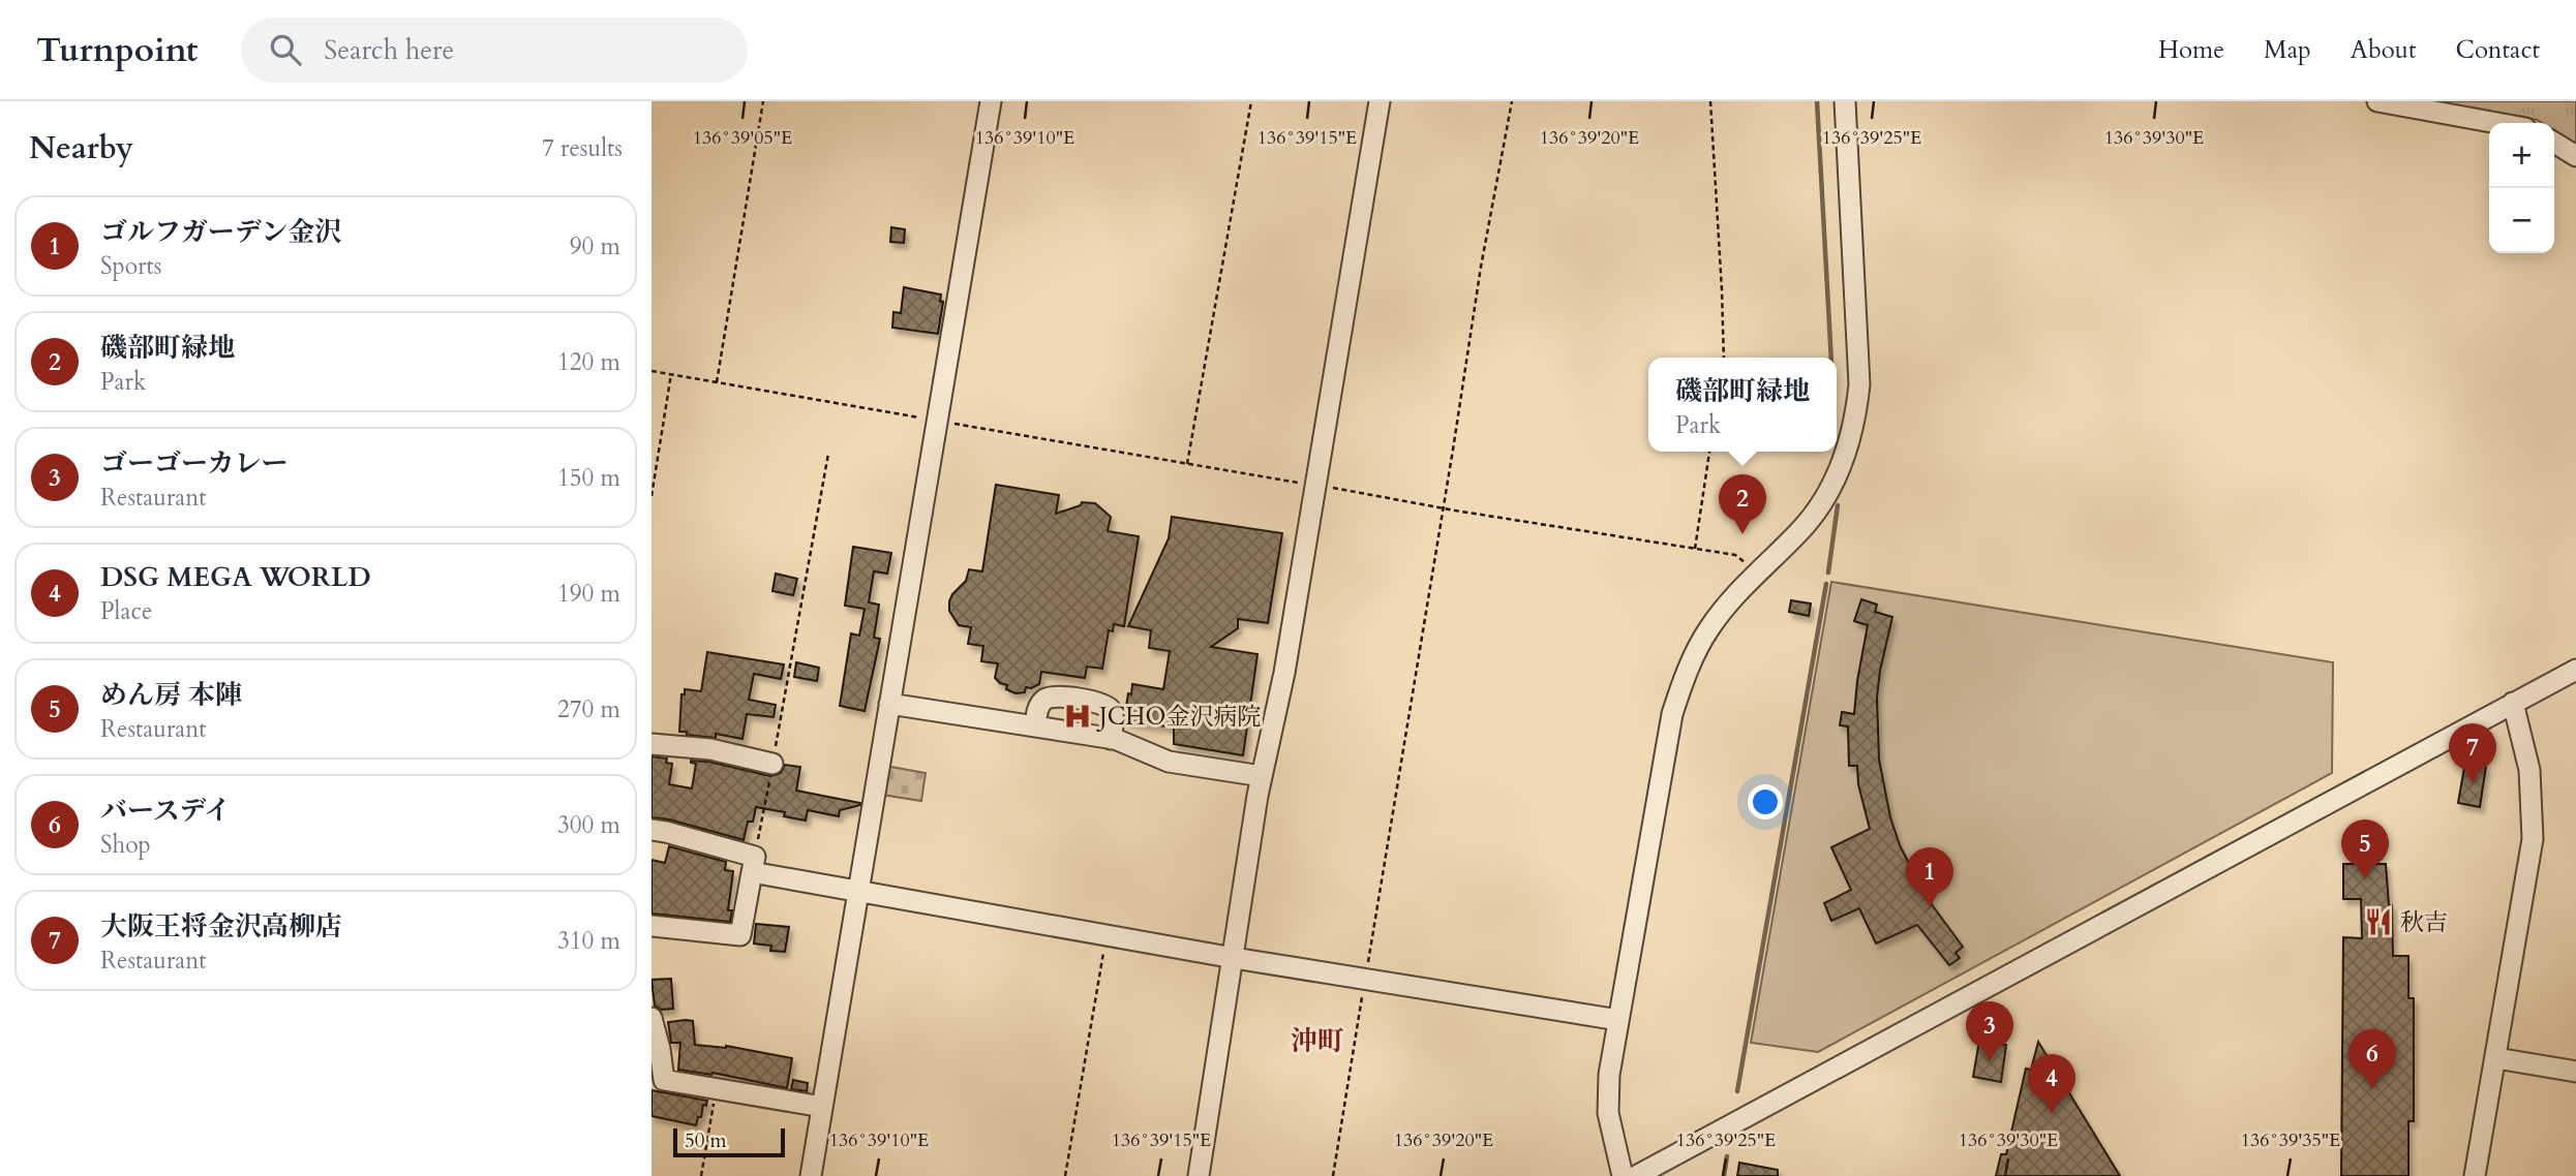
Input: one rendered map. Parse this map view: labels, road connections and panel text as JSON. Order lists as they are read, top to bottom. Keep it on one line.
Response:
{"districts":["沖町"],"places":{"hospital":["JCHO金沢病院"],"restaurant":["秋吉"]},"scale_bar":"50 m","page":{"header":"Turnpoint","search":"Search here","nav":["Home","Map","About","Contact"],"heading":["Nearby","7 results"],"map_buttons":["+","−"],"list":[{"mark":"1","name":"ゴルフガーデン金沢","note":"Sports","value":"90 m"},{"mark":"2","name":"磯部町緑地","note":"Park","value":"120 m"},{"mark":"3","name":"ゴーゴーカレー","note":"Restaurant","value":"150 m"},{"mark":"4","name":"DSG MEGA WORLD","note":"Place","value":"190 m"},{"mark":"5","name":"めん房 本陣","note":"Restaurant","value":"270 m"},{"mark":"6","name":"バースデイ","note":"Shop","value":"300 m"},{"mark":"7","name":"大阪王将金沢高柳店","note":"Restaurant","value":"310 m"}],"popup":["磯部町緑地","Park"],"pins":["2","7","5","1","3","6","4"],"scale":"50 m"},"coordinates":["136°39'05\"E","136°39'10\"E","136°39'15\"E","136°39'20\"E","136°39'25\"E","136°39'30\"E","136°39'35\"E"]}
